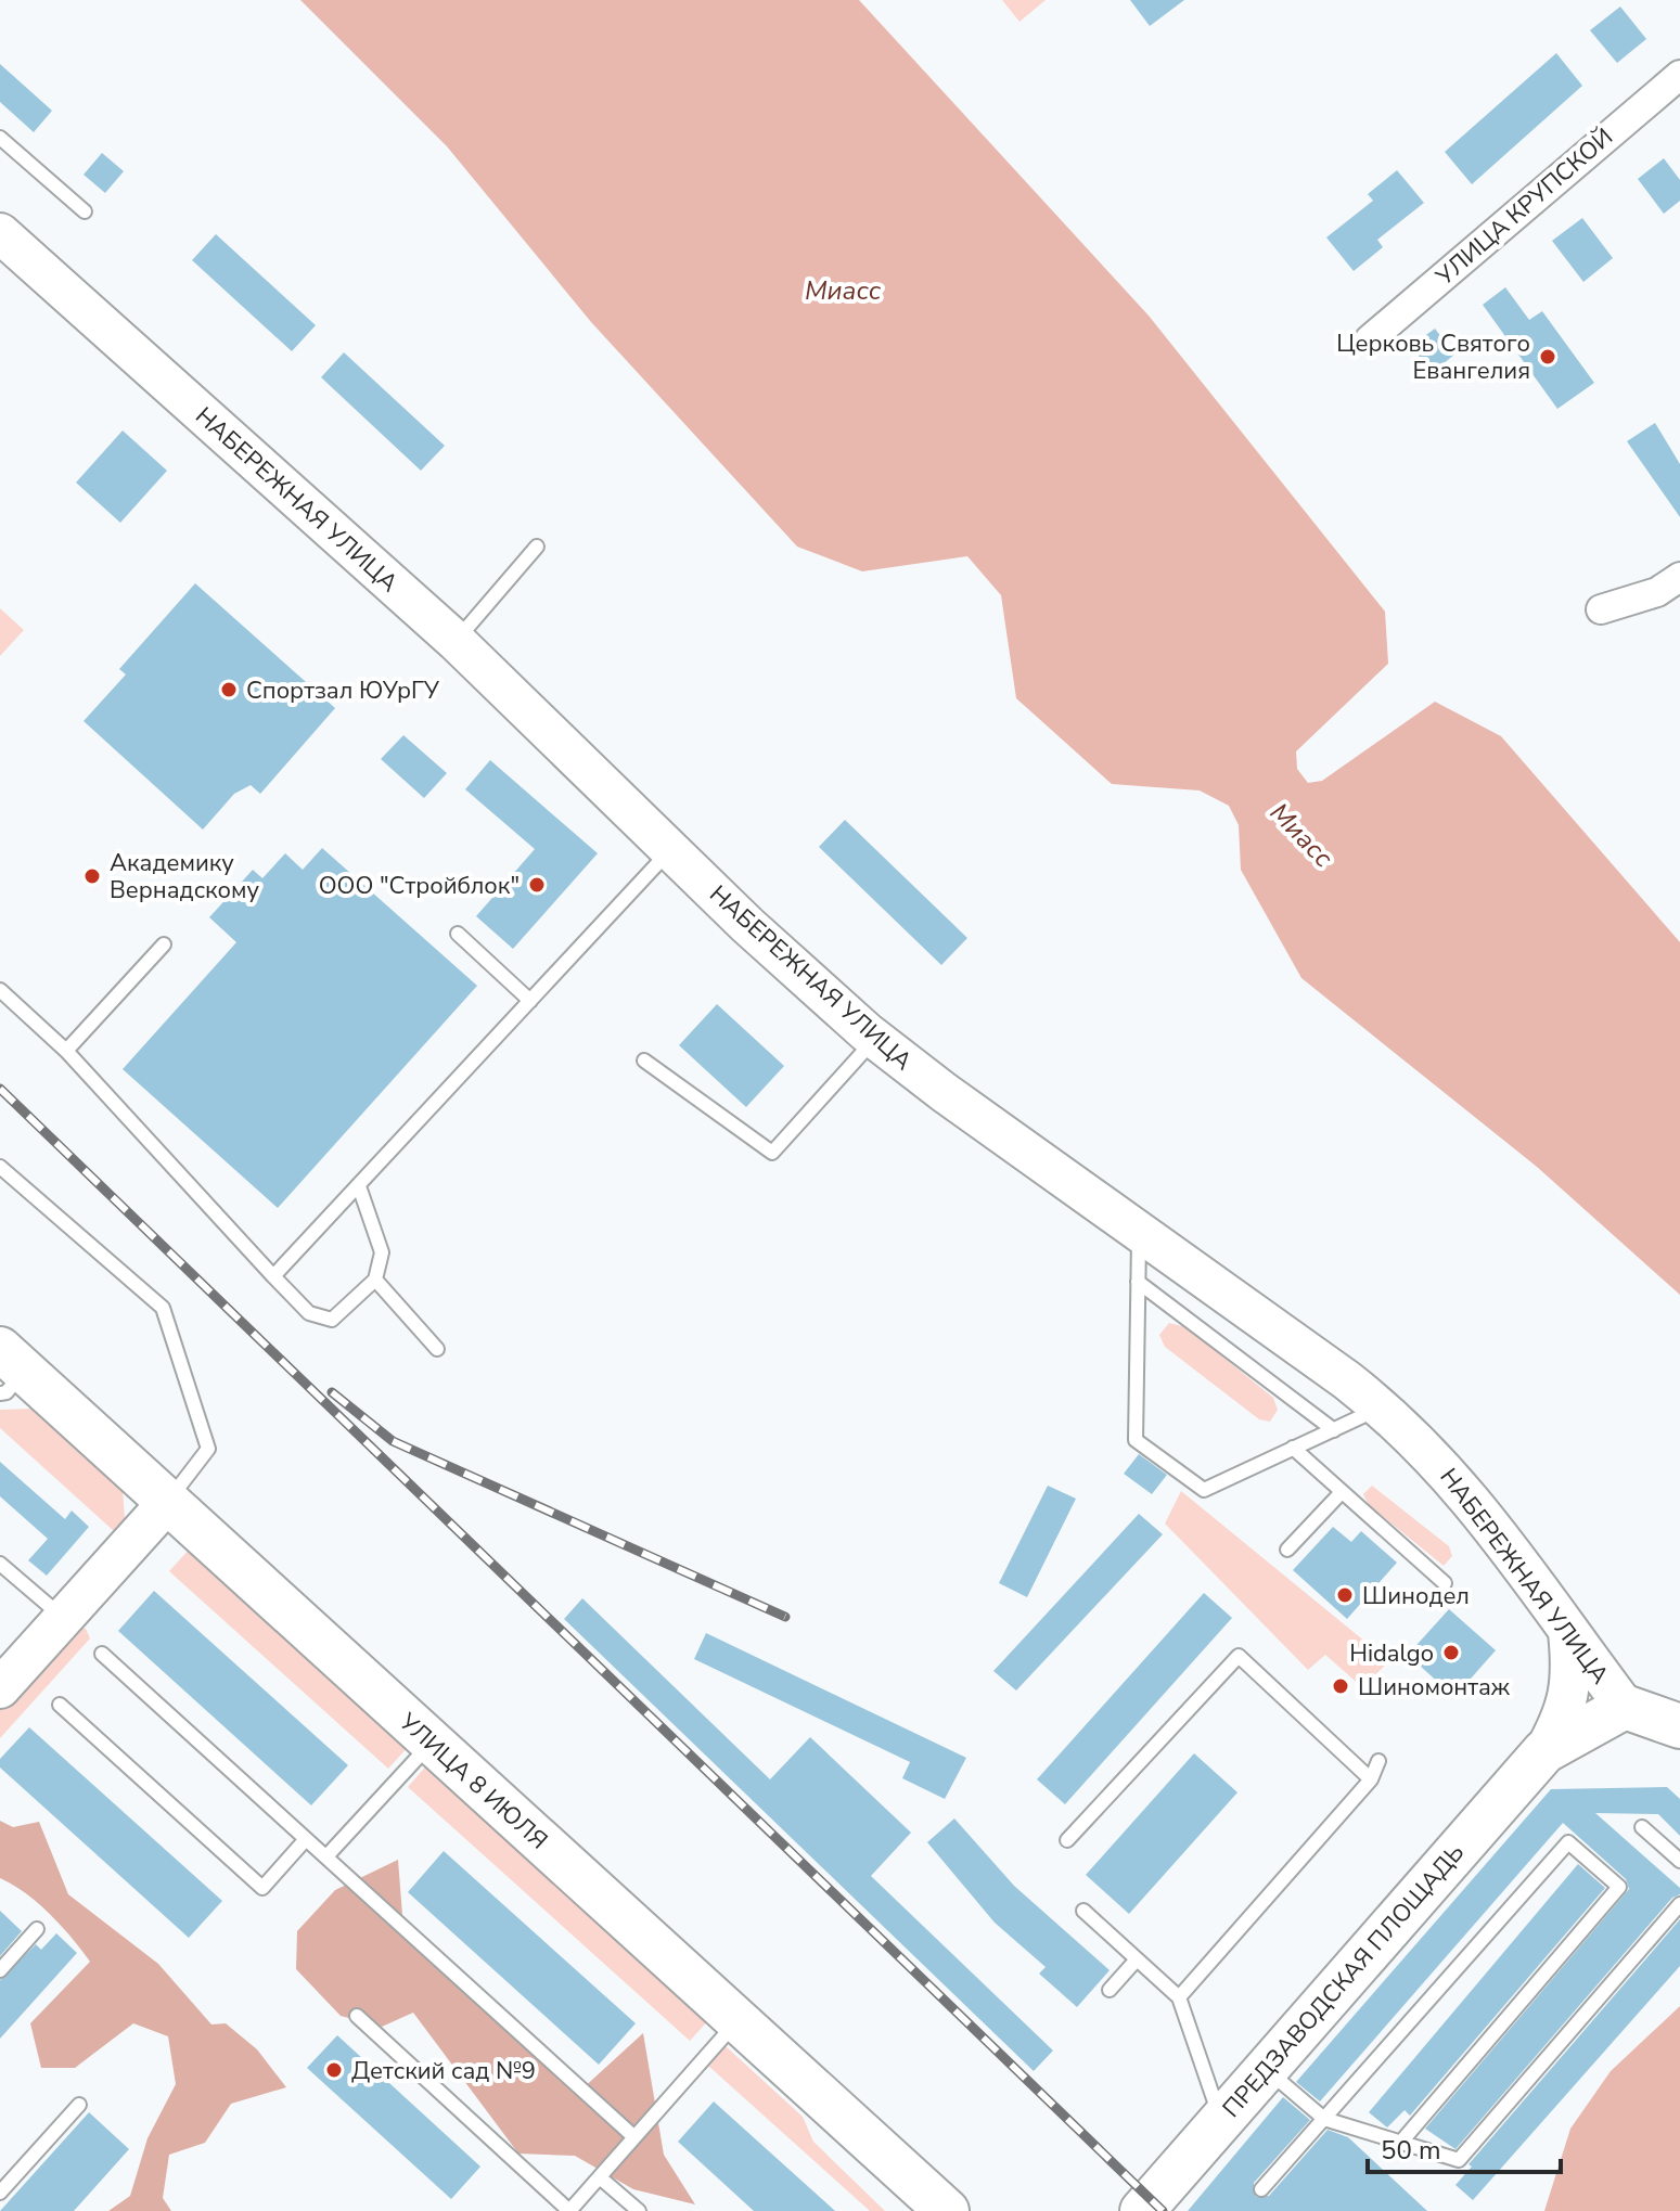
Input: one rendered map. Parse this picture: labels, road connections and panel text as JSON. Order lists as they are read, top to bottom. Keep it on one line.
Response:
{"streets":{"main road":["УЛИЦА 8 ИЮЛЯ","ПРЕДЗАВОДСКАЯ ПЛОЩАДЬ"],"street":["УЛИЦА КРУПСКОЙ","НАБЕРЕЖНАЯ УЛИЦА"]},"crossings":[["НАБЕРЕЖНАЯ УЛИЦА","ПРЕДЗАВОДСКАЯ ПЛОЩАДЬ"]],"water":["Миасс"],"places":["Церковь Святого Евангелия","Спортзал ЮУрГУ","Академику Вернадскому","ООО \"Стройблок\"","Шинодел","Hidalgo","Шиномонтаж","Детский сад №9"],"scale_bar":"50 m"}
